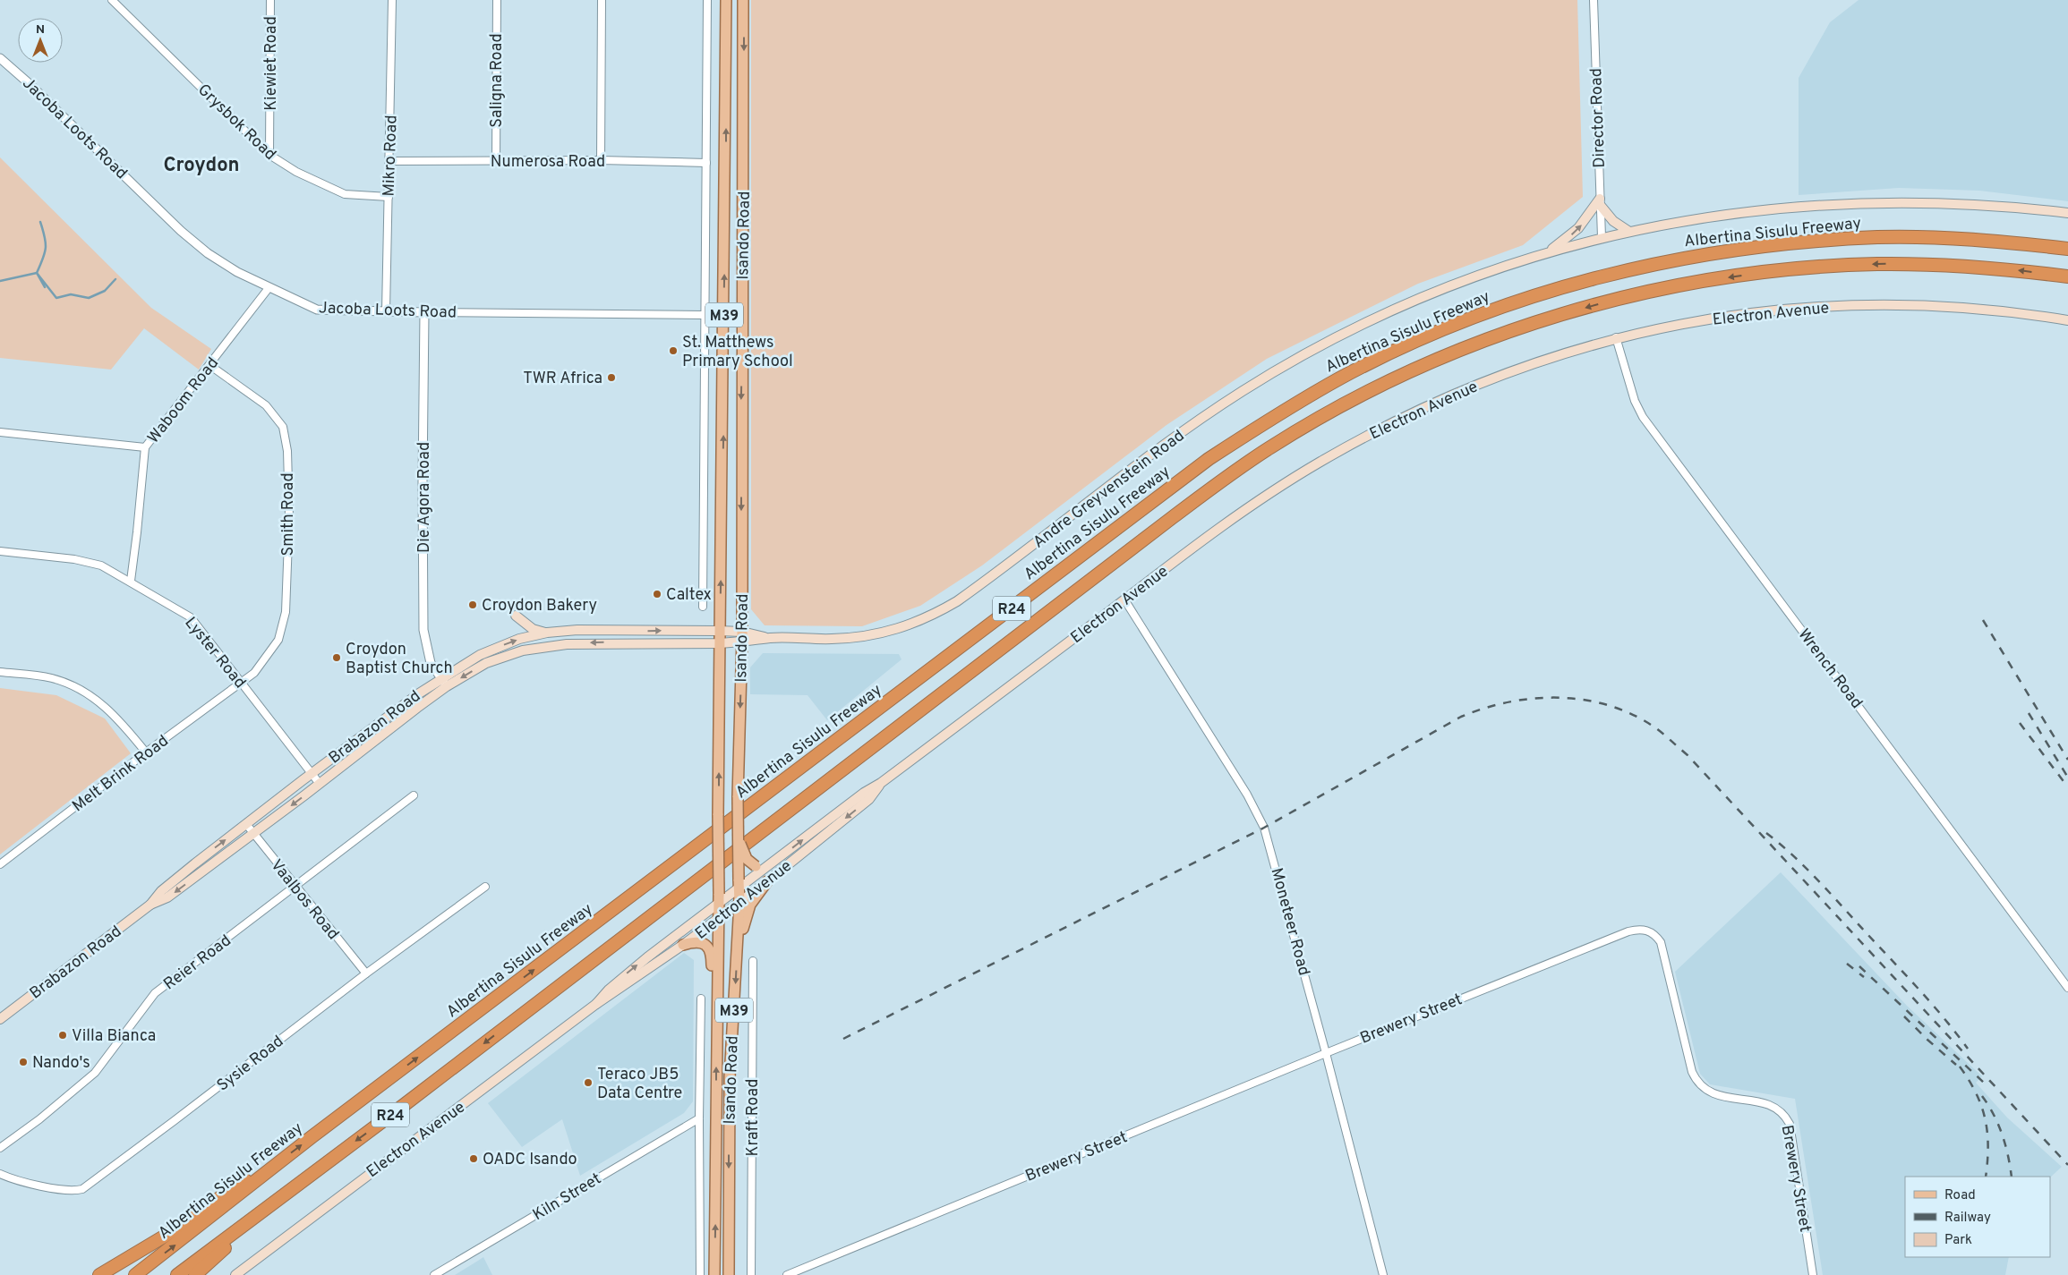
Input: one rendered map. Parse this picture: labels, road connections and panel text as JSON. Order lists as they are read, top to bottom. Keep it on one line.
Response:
{"streets":{"highway":["Albertina Sisulu Freeway","R24"],"main road":["Isando Road","Electron Avenue","M39","Andre Greyvenstein Road","Brabazon Road"],"street":["Kiewiet Road","Saligna Road","Director Road","Grysbok Road","Jacoba Loots Road","Mikro Road","Numerosa Road","Waboom Road","Die Agora Road","Smith Road","Lyster Road","Wrench Road","Melt Brink Road","Vaalbos Road","Moneteer Road","Reier Road","Brewery Street","Sysie Road","Kraft Road","Kiln Street"]},"crossings":[["Kiewiet Road","Grysbok Road"],["Saligna Road","Numerosa Road"],["Director Road","Andre Greyvenstein Road"],["Grysbok Road","Mikro Road"],["Jacoba Loots Road","Mikro Road"],["Jacoba Loots Road","Waboom Road"],["Jacoba Loots Road","Die Agora Road"],["Mikro Road","Numerosa Road"],["Isando Road","Electron Avenue"],["Isando Road","Andre Greyvenstein Road"],["Isando Road","Brabazon Road"],["Electron Avenue","Wrench Road"],["Electron Avenue","Moneteer Road"],["Waboom Road","Smith Road"],["Waboom Road","Lyster Road"],["Andre Greyvenstein Road","Brabazon Road"],["Die Agora Road","Brabazon Road"],["Smith Road","Lyster Road"],["Smith Road","Melt Brink Road"],["Lyster Road","Brabazon Road"],["Lyster Road","Melt Brink Road"],["Brabazon Road","Vaalbos Road"],["Vaalbos Road","Reier Road"],["Vaalbos Road","Sysie Road"],["Moneteer Road","Brewery Street"]],"districts":["Croydon"],"places":["St. Matthews Primary School","TWR Africa","Caltex","Croydon Bakery","Croydon Baptist Church","Villa Bianca","Nando's","Teraco JB5 Data Centre","OADC Isando"],"legend":["Road","Railway","Park"],"north":"top"}
